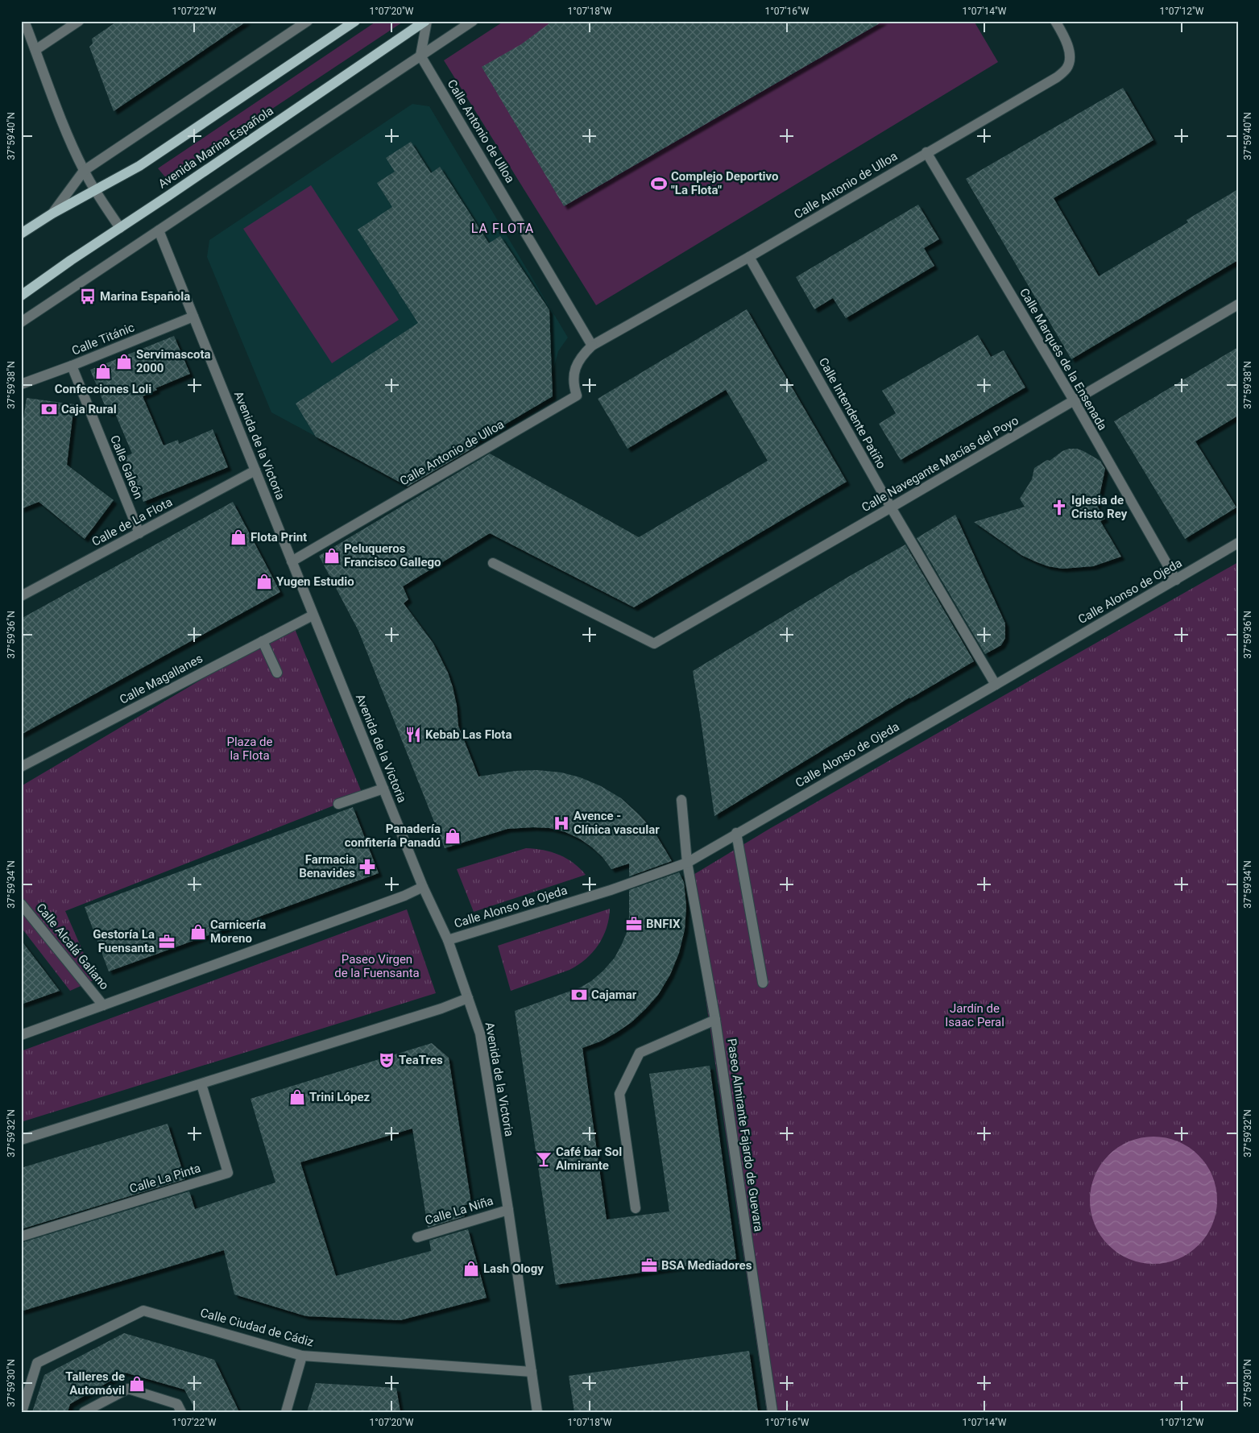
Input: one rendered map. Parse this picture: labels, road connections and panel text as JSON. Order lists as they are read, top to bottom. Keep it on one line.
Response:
{"streets":{"main road":["Avenida Marina Española"],"street":["Calle Antonio de Ulloa","Calle Titánic","Calle Marqués de la Ensenada","Calle Intendente Patiño","Avenida de la Victoria","Calle Navegante Macías del Poyo","Calle Galeón","Calle de La Flota","Calle Alonso de Ojeda","Calle Magallanes","Calle Alcalá Galiano","Paseo Almirante Fajardo de Guevara","Calle La Pinta","Calle La Niña","Calle Ciudad de Cádiz"]},"crossings":[["Calle Antonio de Ulloa","Avenida Marina Española"],["Calle Antonio de Ulloa","Calle Marqués de la Ensenada"],["Calle Antonio de Ulloa","Calle Intendente Patiño"],["Calle Antonio de Ulloa","Avenida de la Victoria"],["Calle Titánic","Avenida de la Victoria"],["Calle Titánic","Calle Galeón"],["Calle Marqués de la Ensenada","Calle Navegante Macías del Poyo"],["Calle Marqués de la Ensenada","Calle Alonso de Ojeda"],["Calle Intendente Patiño","Calle Navegante Macías del Poyo"],["Calle Intendente Patiño","Calle Alonso de Ojeda"],["Avenida de la Victoria","Calle de La Flota"],["Avenida de la Victoria","Calle Alonso de Ojeda"],["Avenida de la Victoria","Calle Magallanes"],["Avenida de la Victoria","Calle La Niña"],["Avenida de la Victoria","Calle Ciudad de Cádiz"],["Calle Galeón","Calle de La Flota"],["Calle Alonso de Ojeda","Paseo Almirante Fajardo de Guevara"]],"districts":["LA FLOTA"],"parks":["Plaza de la Flota","Paseo Virgen de la Fuensanta","Jardín de Isaac Peral"],"places":{"sports":["Complejo Deportivo \"La Flota\""],"bus stop":["Marina Española"],"shop":["Servimascota 2000","Confecciones Loli","Flota Print","Peluqueros Francisco Gallego","Yugen Estudio","Panadería confitería Panadú","Carnicería Moreno","Trini López","Lash Ology","Talleres de Automóvil"],"bank":["Caja Rural","Cajamar"],"church":["Iglesia de Cristo Rey"],"restaurant":["Kebab Las Flota"],"hospital":["Avence - Clínica vascular"],"pharmacy":["Farmacia Benavides"],"office":["BNFIX","Gestoría La Fuensanta","BSA Mediadores"],"theatre":["TeaTres"],"bar":["Café bar Sol Almirante"]},"coordinates":["1°07'22\"W","1°07'20\"W","1°07'18\"W","1°07'16\"W","1°07'14\"W","1°07'12\"W","37°59'40\"N","37°59'38\"N","37°59'36\"N","37°59'34\"N","37°59'32\"N","37°59'30\"N"]}
